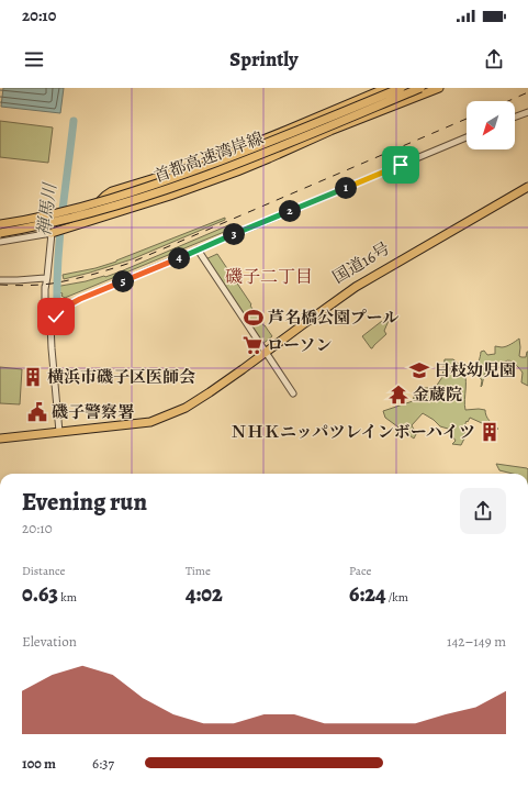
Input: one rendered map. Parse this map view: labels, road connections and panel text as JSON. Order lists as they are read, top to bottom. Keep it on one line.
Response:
{"streets":{"highway":["首都高速湾岸線","国道16号"]},"districts":["磯子二丁目"],"water":["禅馬川"],"places":{"sports":["芦名橋公園プール"],"supermarket":["ローソン"],"school or university":["日枝幼児園"],"building":["横浜市磯子区医師会","ＮＨＫニッパツレインボーハイツ"],"temple":["金蔵院"],"public building":["磯子警察署"]},"north":"bottom left","page":{"status":"20:10","header":"Sprintly","pins":["1","2","3","4","5"],"heading":["Evening run","20:10"],"stats":[["Distance","0.63 km"],["Time","4:02"],["Pace","6:24 /km"]],"chart":["Elevation","142–149 m"],"list":[{"name":"100 m","note":"6:37"}]}}
